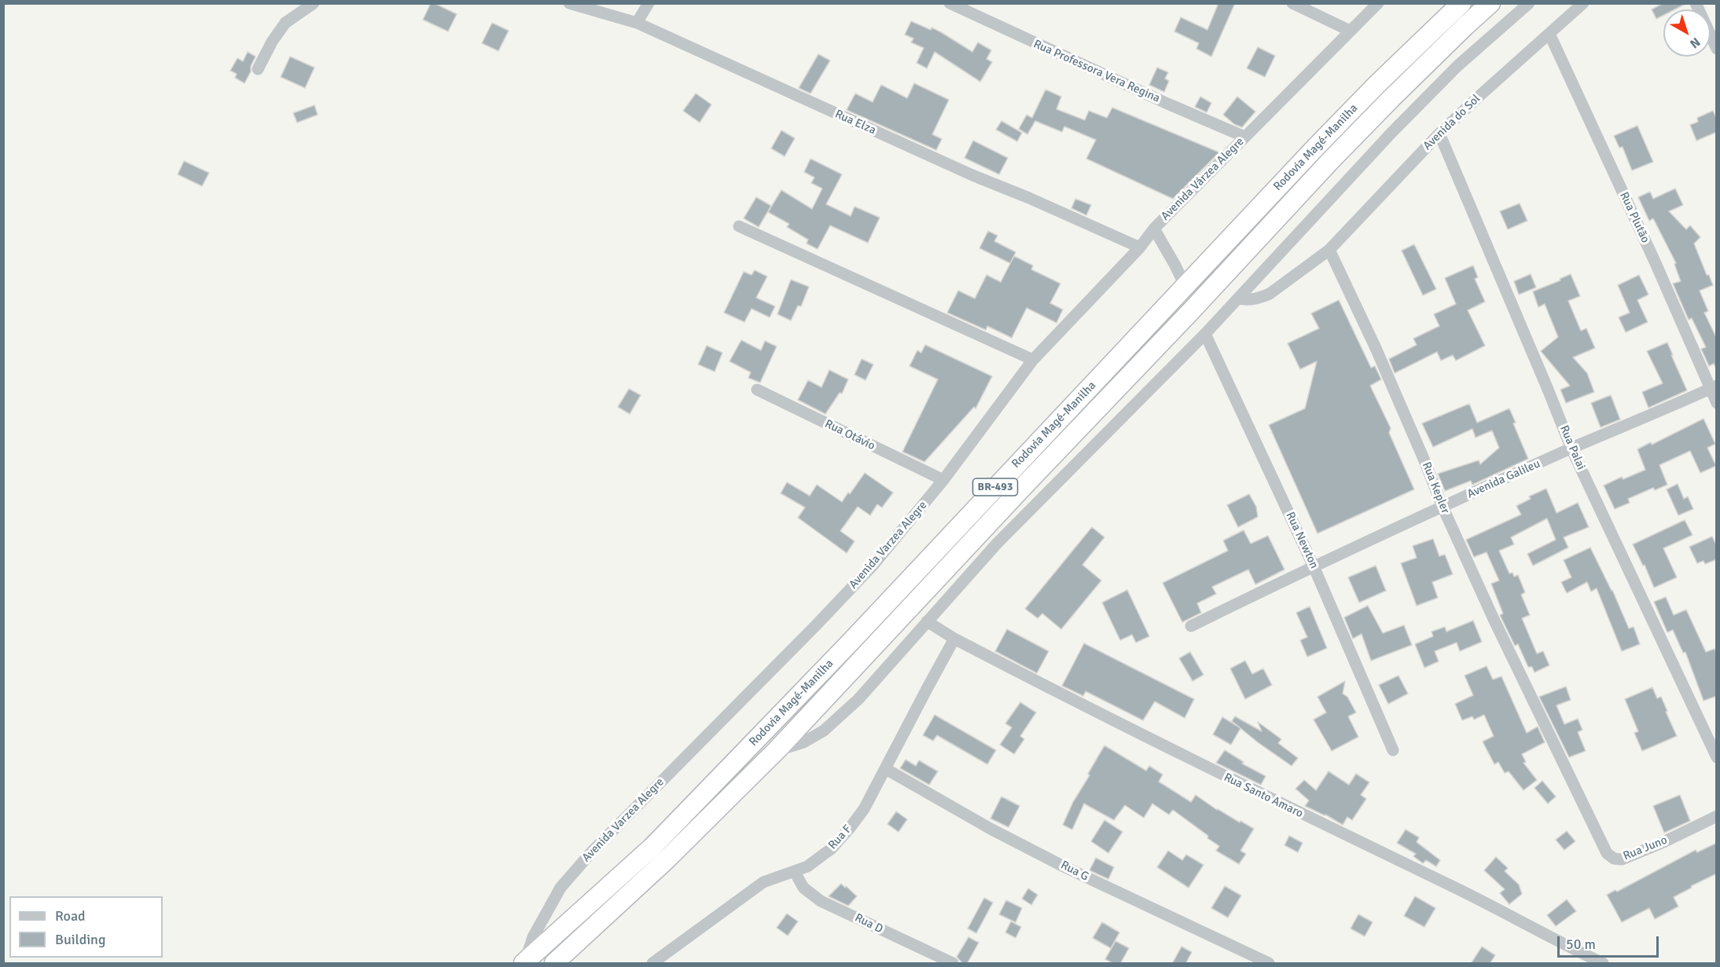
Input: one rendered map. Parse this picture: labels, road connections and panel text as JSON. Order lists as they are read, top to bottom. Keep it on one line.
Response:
{"streets":{"highway":["Rodovia Magé-Manilha","BR-493"],"street":["Rua Professora Vera Regina","Rua Elza","Avenida do Sol","Avenida Várzea Alegre","Rua Plutão","Rua Otávio","Rua Palai","Avenida Galileu","Rua Kepler","Rua Newton","Avenida Varzea Alegre","Rua Santo Amaro","Rua F","Rua Juno","Rua G","Rua D"]},"crossings":[["Rua Professora Vera Regina","Avenida Várzea Alegre"],["Rua Elza","Avenida Várzea Alegre"],["Avenida do Sol","Rua Plutão"],["Avenida do Sol","Rua Palai"],["Avenida do Sol","Rua Kepler"],["Rodovia Magé-Manilha","Avenida Varzea Alegre"],["Avenida Várzea Alegre","Avenida Varzea Alegre"],["Rua Plutão","Avenida Galileu"],["Rua Otávio","Avenida Varzea Alegre"],["Rua Palai","Avenida Galileu"],["Avenida Galileu","Rua Kepler"],["Avenida Galileu","Rua Newton"],["Rua Kepler","Rua Juno"],["Rua Santo Amaro","Rua F"],["Rua F","Rua G"],["Rua F","Rua D"]],"legend":["Road","Building"],"scale_bar":"50 m","north":"bottom right"}
